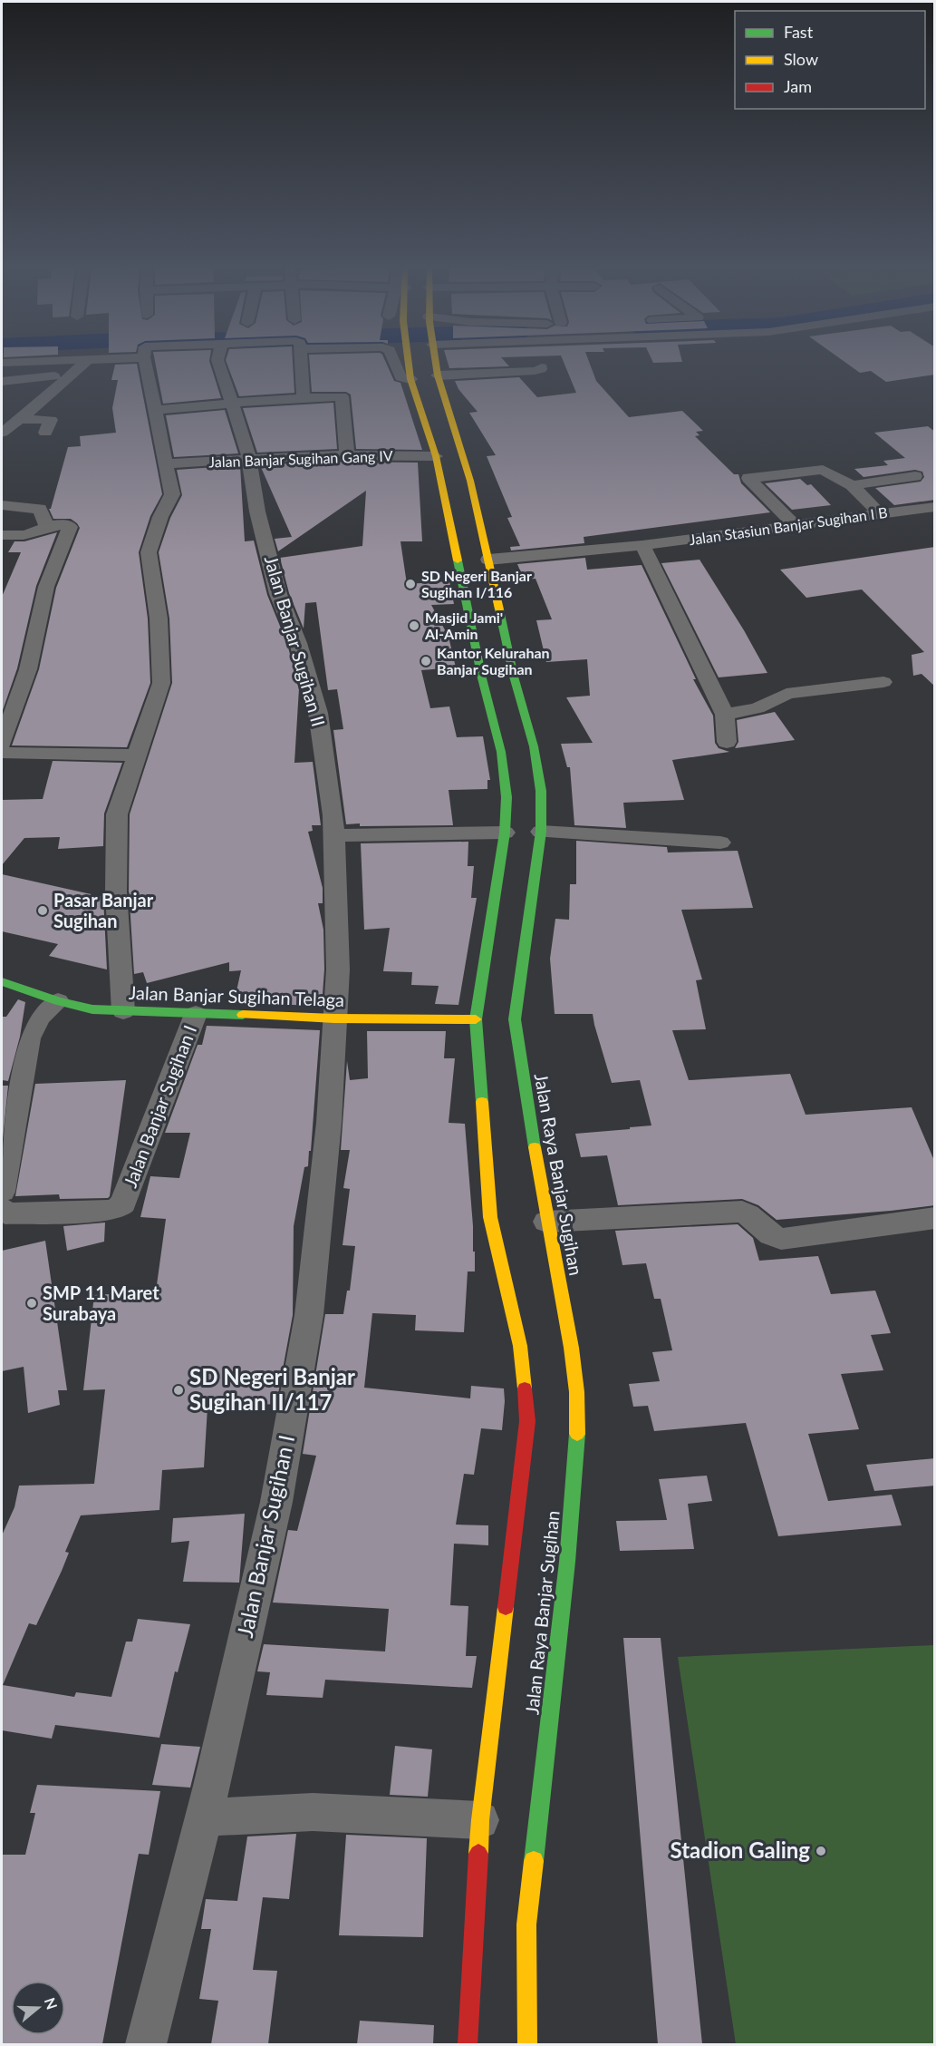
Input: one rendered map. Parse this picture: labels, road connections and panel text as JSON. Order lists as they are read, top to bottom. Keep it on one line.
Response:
{"streets":{"main road":["Jalan Banjar Sugihan Telaga","Jalan Raya Banjar Sugihan"],"street":["Jalan Banjar Sugihan Gang IV","Jalan Stasiun Banjar Sugihan I B","Jalan Banjar Sugihan II","Jalan Banjar Sugihan I"]},"crossings":[["Jalan Banjar Sugihan Gang IV","Jalan Banjar Sugihan II"],["Jalan Banjar Sugihan Gang IV","Jalan Raya Banjar Sugihan"],["Jalan Stasiun Banjar Sugihan I B","Jalan Raya Banjar Sugihan"],["Jalan Banjar Sugihan II","Jalan Banjar Sugihan Telaga"],["Jalan Banjar Sugihan II","Jalan Banjar Sugihan I"],["Jalan Banjar Sugihan Telaga","Jalan Banjar Sugihan I"],["Jalan Banjar Sugihan Telaga","Jalan Raya Banjar Sugihan"]],"places":["SD Negeri Banjar Sugihan I/116","Masjid Jami' Al-Amin","Kantor Kelurahan Banjar Sugihan","Pasar Banjar Sugihan","SMP 11 Maret Surabaya","SD Negeri Banjar Sugihan II/117","Stadion Galing"],"legend":["Fast","Slow","Jam"],"north":"right"}
